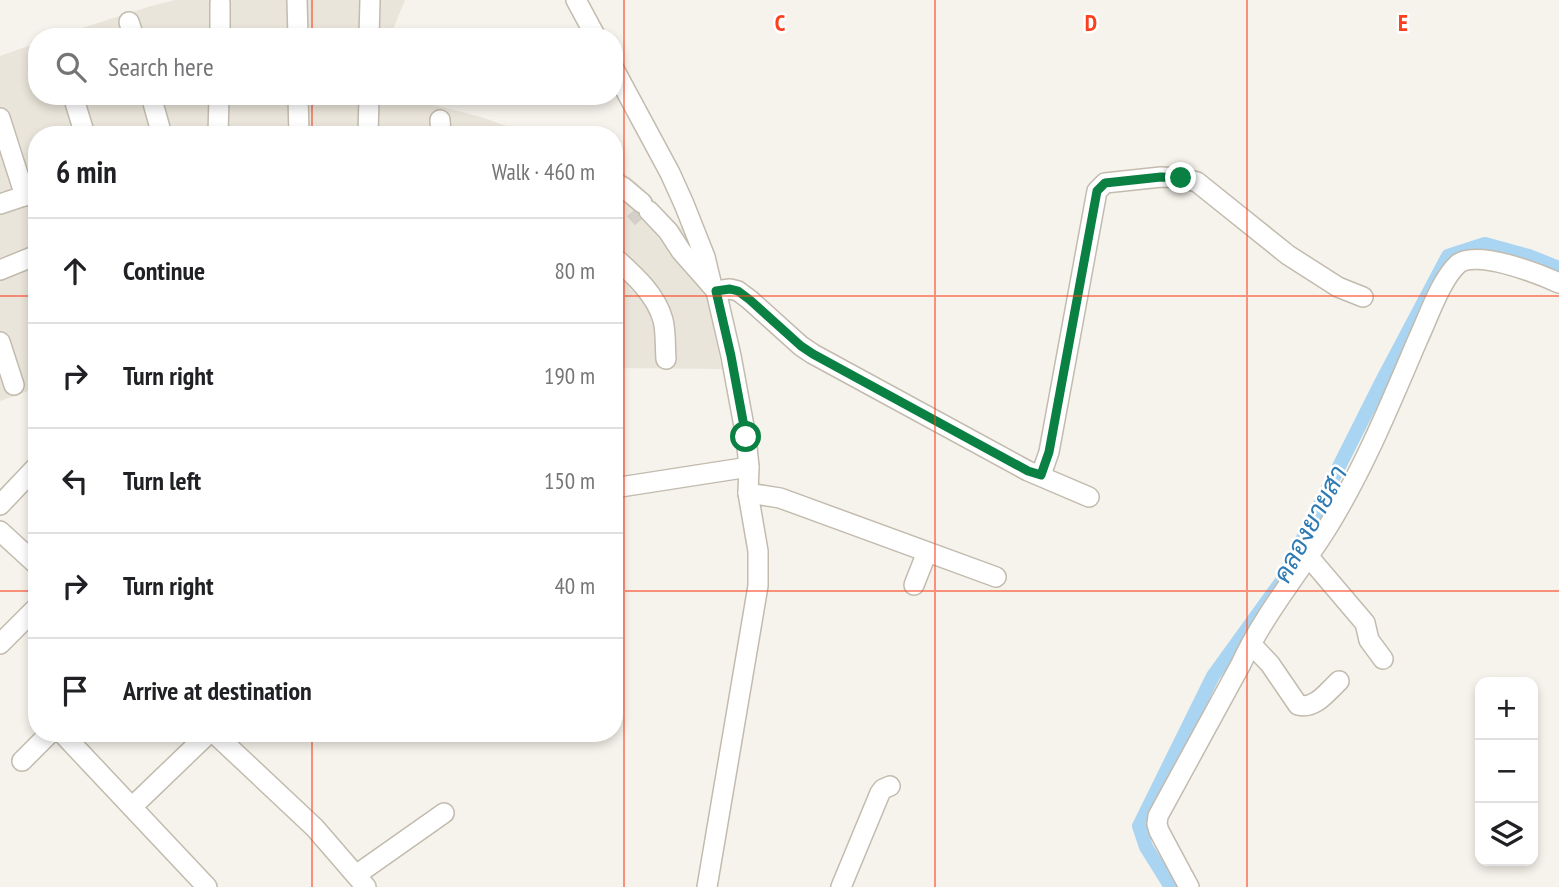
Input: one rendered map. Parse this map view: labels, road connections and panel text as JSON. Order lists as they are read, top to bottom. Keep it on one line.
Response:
{"water":["คลองยายสา"],"page":{"search":"Search here","heading":["6 min","Walk · 460 m"],"list":[["Continue","80 m"],["Turn right","190 m"],["Turn left","150 m"],["Turn right","40 m"],"Arrive at destination"],"map_buttons":["+","−"]},"grid":{"columns":["C","D","E"]}}
